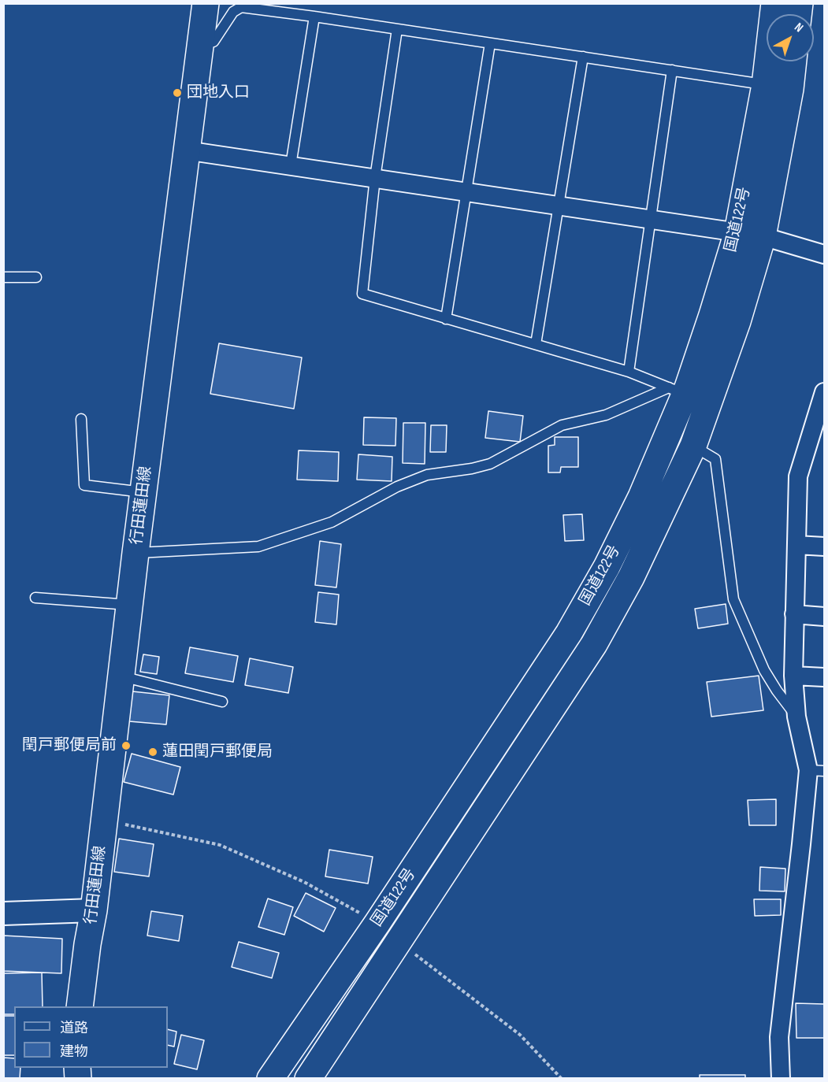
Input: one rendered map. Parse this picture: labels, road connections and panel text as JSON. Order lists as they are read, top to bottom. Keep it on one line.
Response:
{"streets":{"main road":["国道122号","行田蓮田線"]},"places":["団地入口","閏戸郵便局前","蓮田閏戸郵便局"],"legend":["道路","建物"],"north":"top right"}
